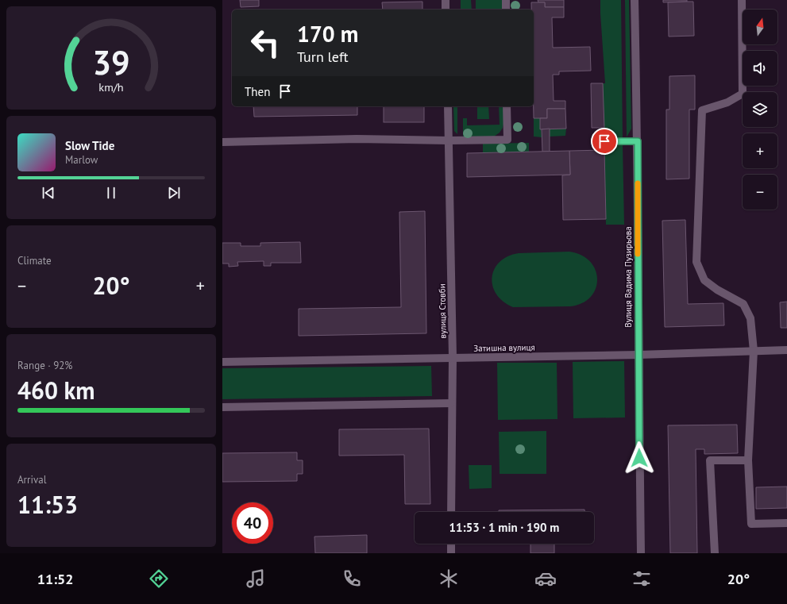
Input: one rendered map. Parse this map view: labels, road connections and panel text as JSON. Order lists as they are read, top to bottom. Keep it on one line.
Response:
{"streets":{"street":["Вулиця Вадима Пузирьова","вулиця Стовби","Затишна вулиця"]},"crossings":[["Вулиця Вадима Пузирьова","Затишна вулиця"],["вулиця Стовби","Затишна вулиця"]],"north":"top","page":{"map_buttons":["+","−"],"turn":["170 m","Turn left"],"then":"Then","song":["Slow Tide","Marlow"],"tile":["Climate",["Range · 92%","460 km"],["Arrival","11:53"]],"heat":["−","20°","+"],"limit":"40","trip":"11:53 · 1 min · 190 m","tabs":["11:52","20°"],"gauge":["39","km/h"]}}
